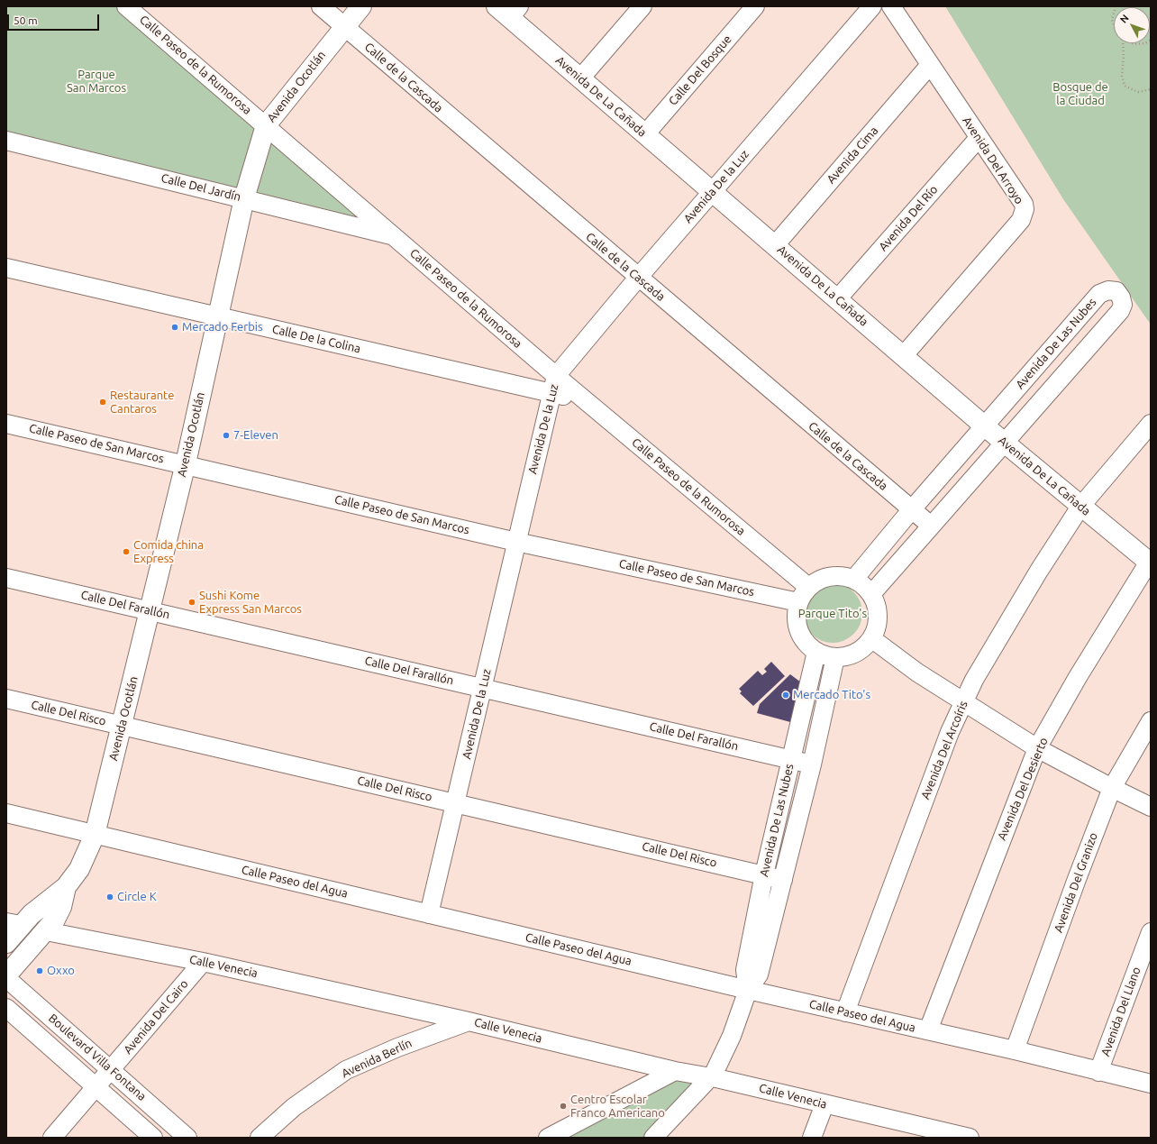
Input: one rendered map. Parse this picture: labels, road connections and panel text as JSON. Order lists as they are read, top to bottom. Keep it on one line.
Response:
{"streets":{"main road":["Avenida Ocotlán","Avenida De La Cañada"],"street":["Calle Paseo de la Rumorosa","Calle Del Bosque","Calle de la Cascada","Avenida Cima","Avenida Del Arroyo","Avenida De la Luz","Calle Del Jardín","Avenida Del Río","Calle De la Colina","Avenida De Las Nubes","Calle Paseo de San Marcos","Calle Del Farallón","Calle Del Risco","Avenida Del Arcoíris","Avenida Del Desierto","Calle Paseo del Agua","Avenida Del Granizo","Calle Venecia","Avenida Del Llano","Avenida Del Cairo","Boulevard Villa Fontana","Avenida Berlín"]},"crossings":[["Calle Paseo de la Rumorosa","Avenida Ocotlán"],["Calle Paseo de la Rumorosa","Avenida De la Luz"],["Calle Paseo de la Rumorosa","Calle Del Jardín"],["Calle Paseo de la Rumorosa","Calle De la Colina"],["Calle Paseo de la Rumorosa","Avenida De Las Nubes"],["Calle Paseo de la Rumorosa","Calle Paseo de San Marcos"],["Calle Del Bosque","Avenida De La Cañada"],["Calle de la Cascada","Avenida Ocotlán"],["Calle de la Cascada","Avenida De la Luz"],["Calle de la Cascada","Avenida De Las Nubes"],["Avenida Ocotlán","Calle Del Jardín"],["Avenida Ocotlán","Calle De la Colina"],["Avenida Ocotlán","Calle Paseo de San Marcos"],["Avenida Ocotlán","Calle Del Farallón"],["Avenida Ocotlán","Calle Del Risco"],["Avenida Ocotlán","Calle Paseo del Agua"],["Avenida Ocotlán","Calle Venecia"],["Avenida Ocotlán","Boulevard Villa Fontana"],["Avenida De La Cañada","Avenida Cima"],["Avenida De La Cañada","Avenida Del Arroyo"],["Avenida De La Cañada","Avenida De la Luz"],["Avenida De La Cañada","Avenida Del Río"],["Avenida De La Cañada","Avenida De Las Nubes"],["Avenida De La Cañada","Avenida Del Arcoíris"],["Avenida De La Cañada","Avenida Del Desierto"],["Avenida Cima","Avenida Del Arroyo"],["Avenida Del Arroyo","Avenida Del Río"],["Avenida De la Luz","Calle De la Colina"],["Avenida De la Luz","Calle Paseo de San Marcos"],["Avenida De la Luz","Calle Del Farallón"],["Avenida De la Luz","Calle Del Risco"],["Avenida De la Luz","Calle Paseo del Agua"],["Avenida De Las Nubes","Calle Paseo de San Marcos"],["Avenida De Las Nubes","Calle Del Farallón"],["Avenida De Las Nubes","Calle Del Risco"],["Avenida De Las Nubes","Calle Paseo del Agua"],["Avenida De Las Nubes","Calle Venecia"],["Avenida Del Arcoíris","Calle Paseo del Agua"],["Avenida Del Desierto","Calle Paseo del Agua"],["Calle Paseo del Agua","Avenida Del Granizo"],["Calle Paseo del Agua","Avenida Del Llano"],["Calle Venecia","Avenida Del Cairo"],["Calle Venecia","Avenida Berlín"],["Avenida Del Cairo","Boulevard Villa Fontana"]],"parks":["Parque San Marcos","Bosque de la Ciudad","Parque Tito's"],"places":["Mercado Ferbis","Restaurante Cantaros","7-Eleven","Comida china Express","Sushi Kome Express San Marcos","Mercado Tito's","Circle K","Oxxo","Centro Escolar Franco Americano"],"scale_bar":"50 m","north":"top left"}
